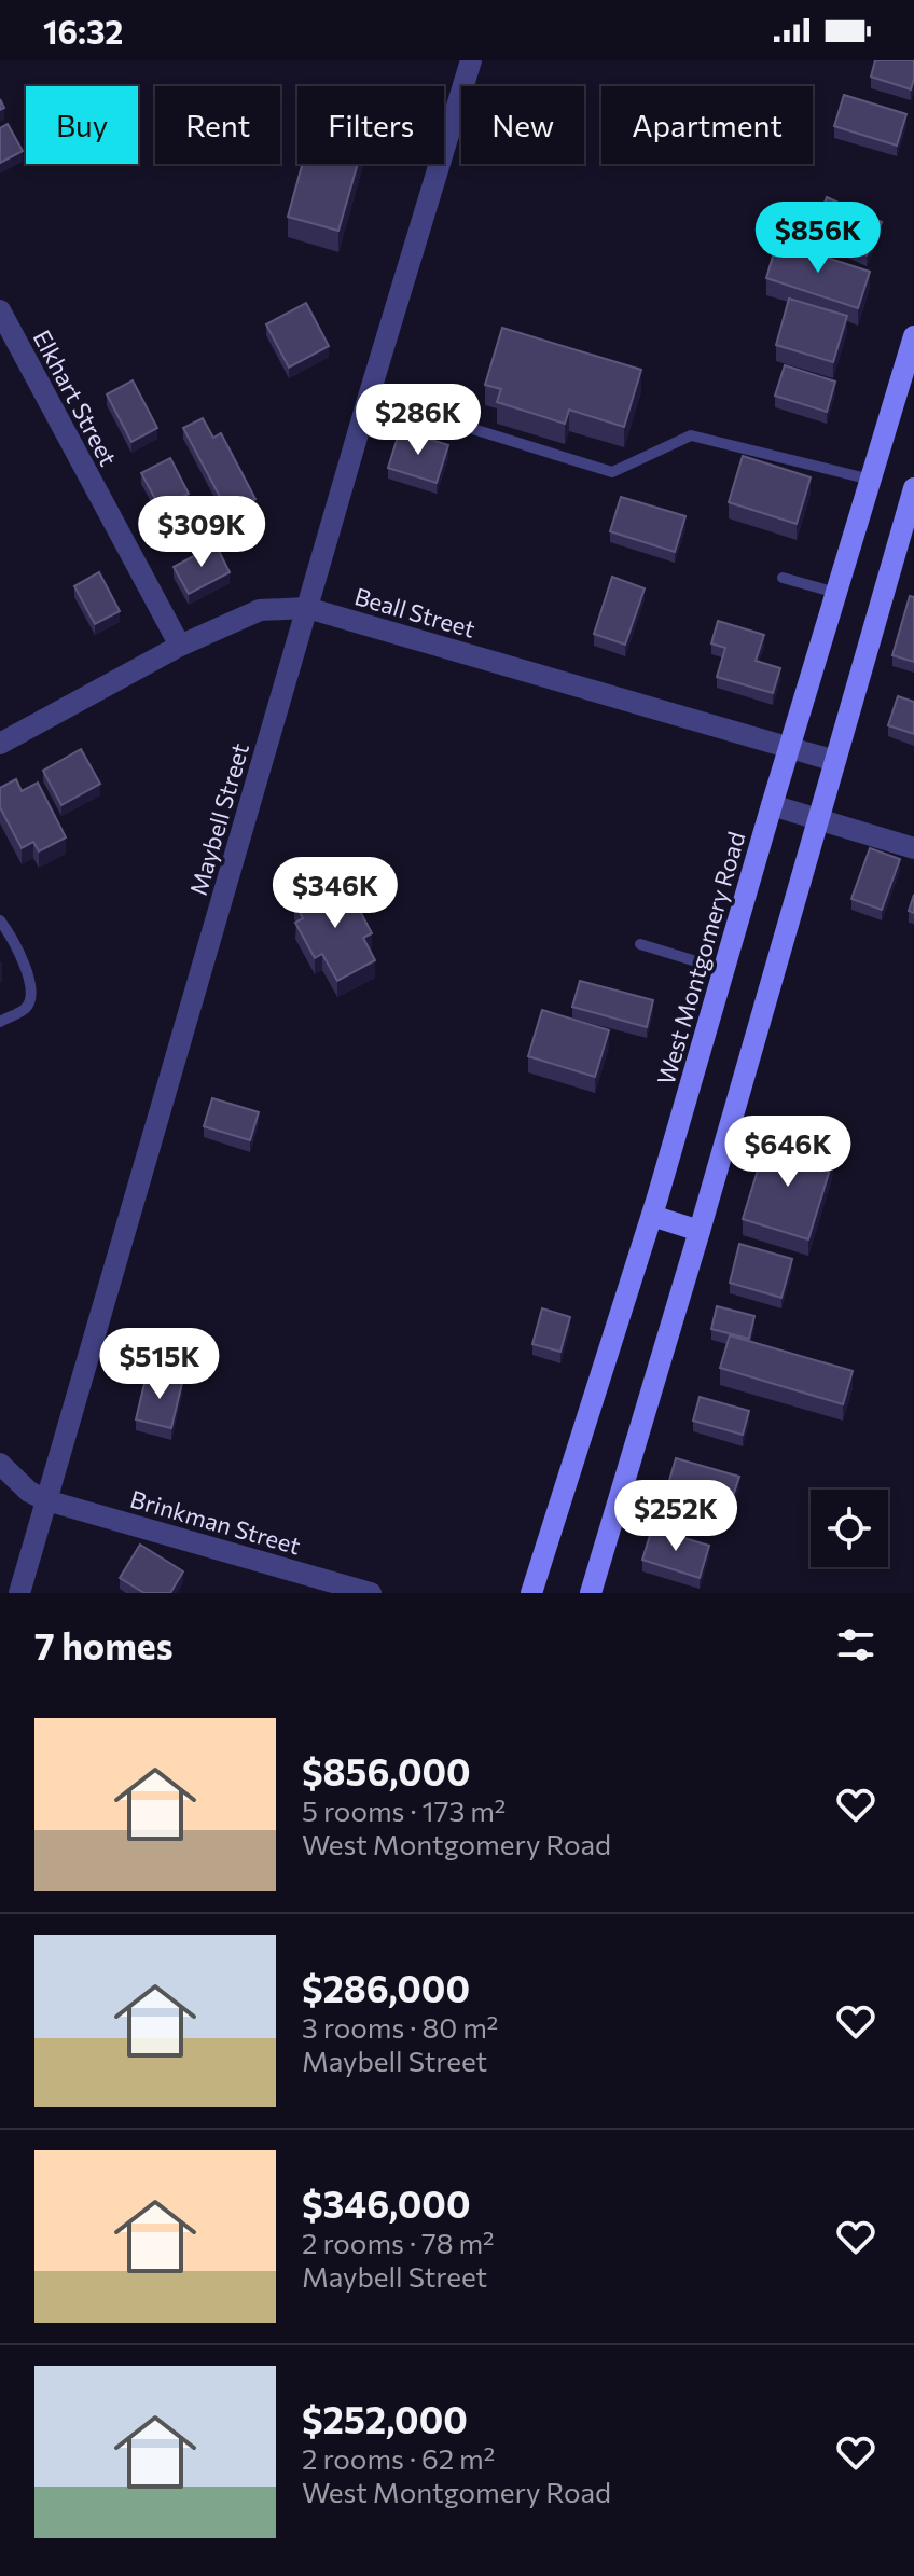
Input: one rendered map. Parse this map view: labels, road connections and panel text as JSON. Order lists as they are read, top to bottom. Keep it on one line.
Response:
{"streets":{"main road":["West Montgomery Road"],"street":["Elkhart Street","Beall Street","Maybell Street","Brinkman Street"]},"crossings":[["Elkhart Street","Beall Street"],["Beall Street","Maybell Street"],["Beall Street","West Montgomery Road"],["Maybell Street","Brinkman Street"]],"page":{"status":"16:32","chip":["Buy","Rent","Filters","New","Apartment"],"price":["$856K","$286K","$309K","$346K","$646K","$515K","$252K"],"heading":"7 homes","list":[{"name":"$856,000","note":"5 rooms · 173 m² · West Montgomery Road"},{"name":"$286,000","note":"3 rooms · 80 m² · Maybell Street"},{"name":"$346,000","note":"2 rooms · 78 m² · Maybell Street"},{"name":"$252,000","note":"2 rooms · 62 m² · West Montgomery Road"}]}}
